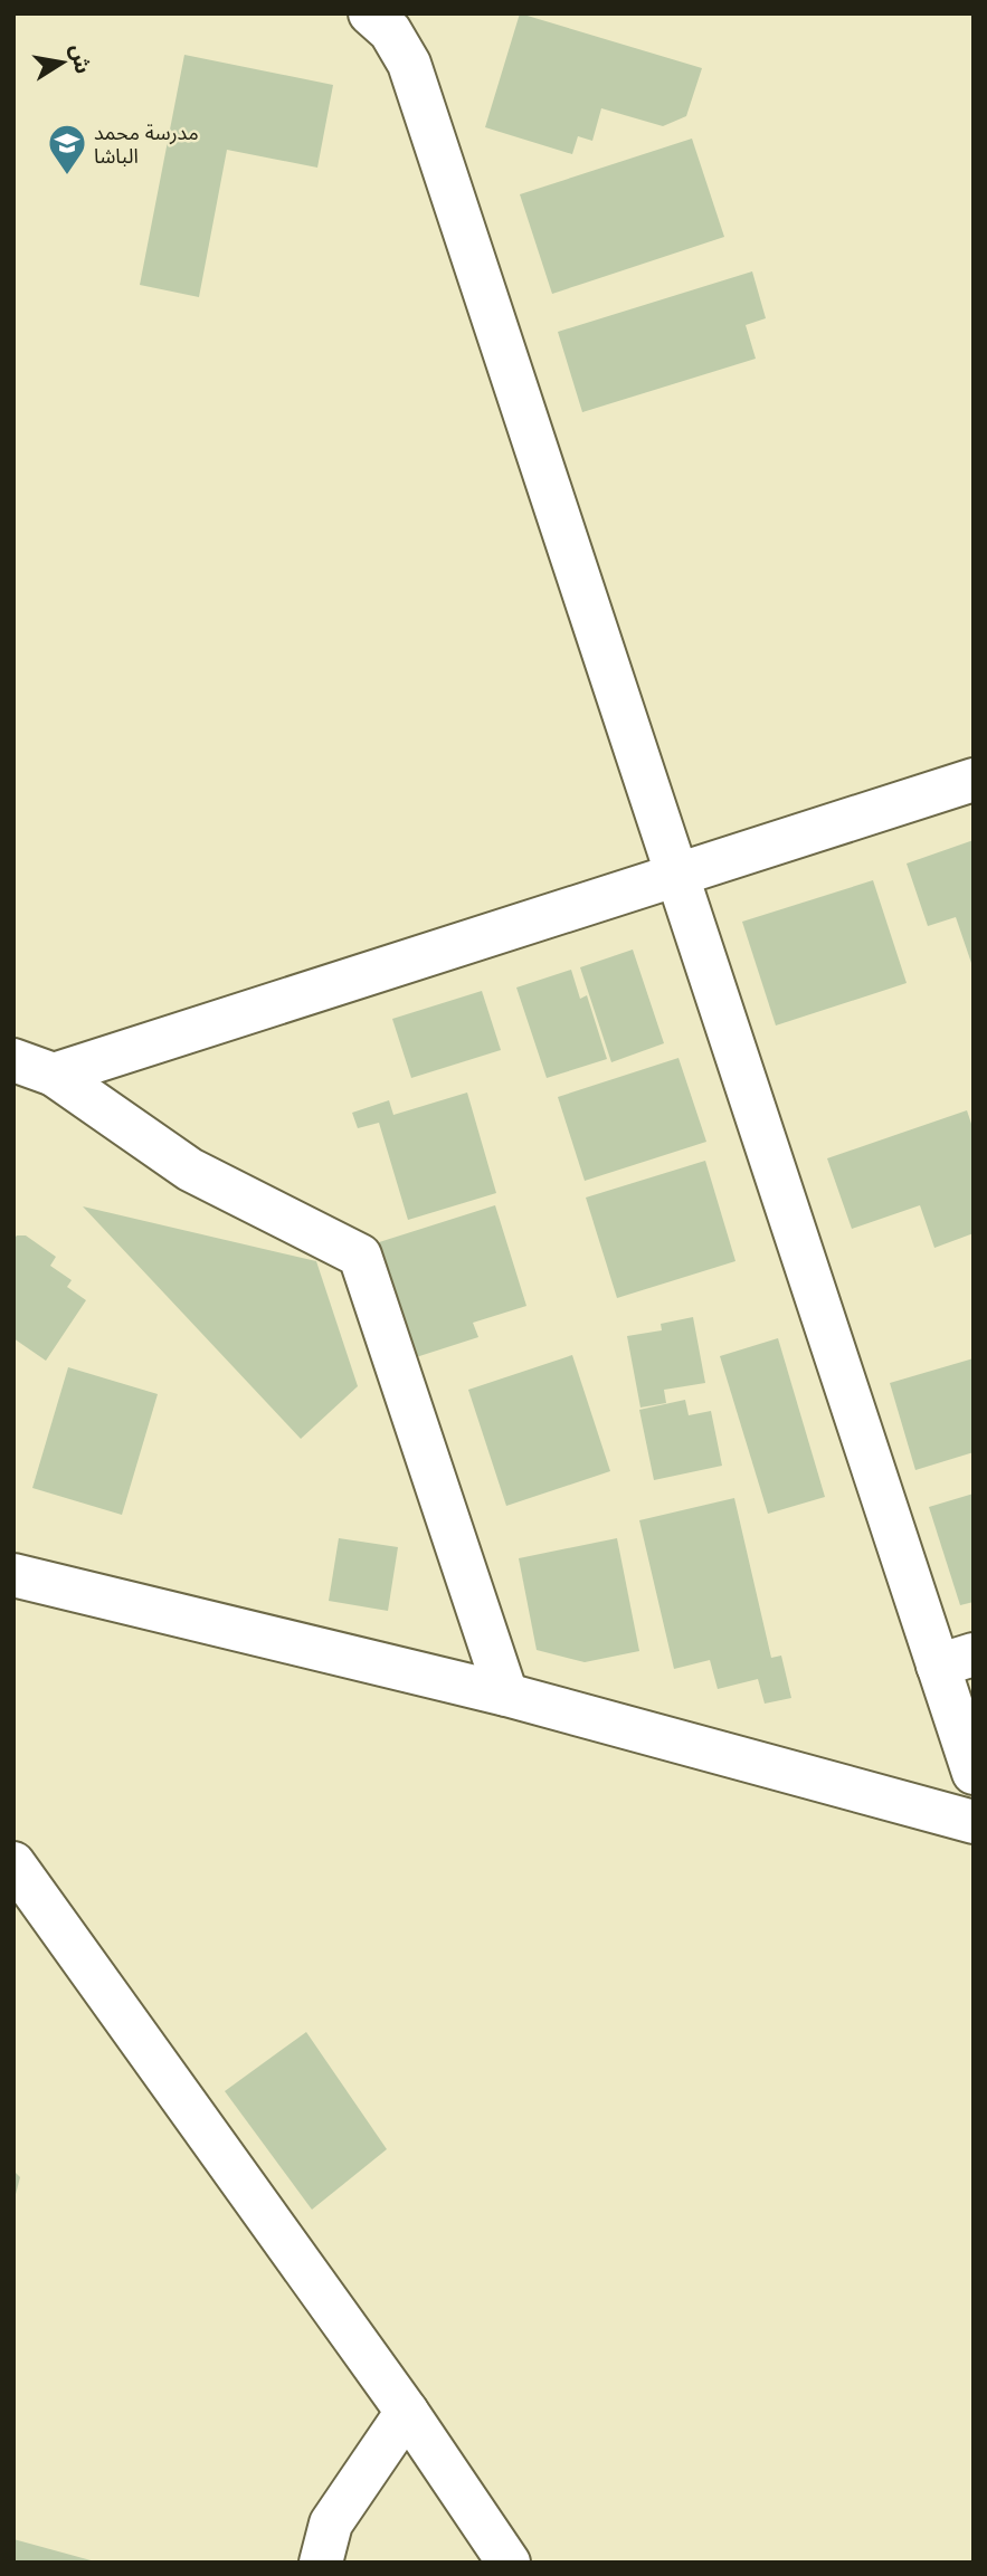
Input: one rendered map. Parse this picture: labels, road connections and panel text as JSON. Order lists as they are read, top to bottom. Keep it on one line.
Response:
{"places":{"school or university":["مدرسة محمد الباشا"]},"north":"right"}
